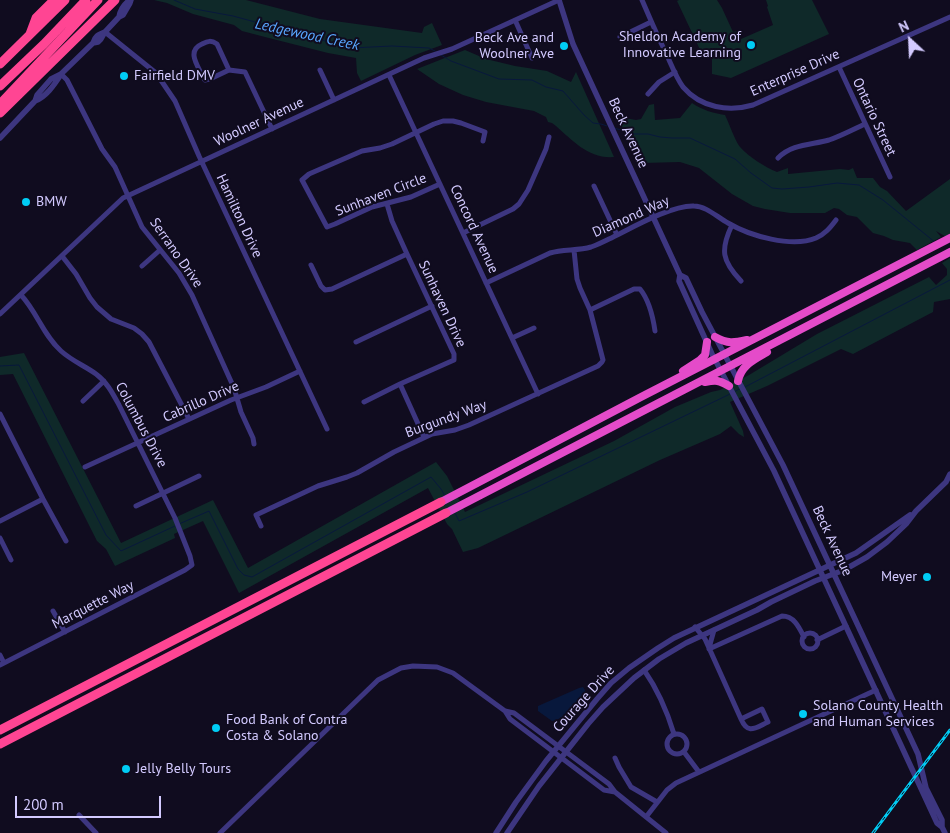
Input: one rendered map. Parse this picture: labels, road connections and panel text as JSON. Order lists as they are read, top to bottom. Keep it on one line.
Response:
{"streets":{"street":["Enterprise Drive","Ontario Street","Woolner Avenue","Beck Avenue","Sunhaven Circle","Hamilton Drive","Diamond Way","Concord Avenue","Serrano Drive","Sunhaven Drive","Cabrillo Drive","Burgundy Way","Columbus Drive","Marquette Way","Courage Drive"]},"crossings":[["Enterprise Drive","Ontario Street"],["Woolner Avenue","Beck Avenue"],["Woolner Avenue","Hamilton Drive"],["Woolner Avenue","Concord Avenue"],["Woolner Avenue","Serrano Drive"],["Woolner Avenue","Columbus Drive"],["Beck Avenue","Diamond Way"],["Beck Avenue","Courage Drive"],["Sunhaven Circle","Concord Avenue"],["Sunhaven Circle","Sunhaven Drive"],["Hamilton Drive","Cabrillo Drive"],["Diamond Way","Concord Avenue"],["Diamond Way","Burgundy Way"],["Concord Avenue","Burgundy Way"],["Serrano Drive","Cabrillo Drive"],["Cabrillo Drive","Columbus Drive"],["Columbus Drive","Marquette Way"]],"water":["Ledgewood Creek"],"places":["Sheldon Academy of Innovative Learning","Beck Ave and Woolner Ave","Fairfield DMV","BMW","Meyer","Solano County Health and Human Services","Food Bank of Contra Costa & Solano","Jelly Belly Tours"],"scale_bar":"200 m","north":"top left"}
